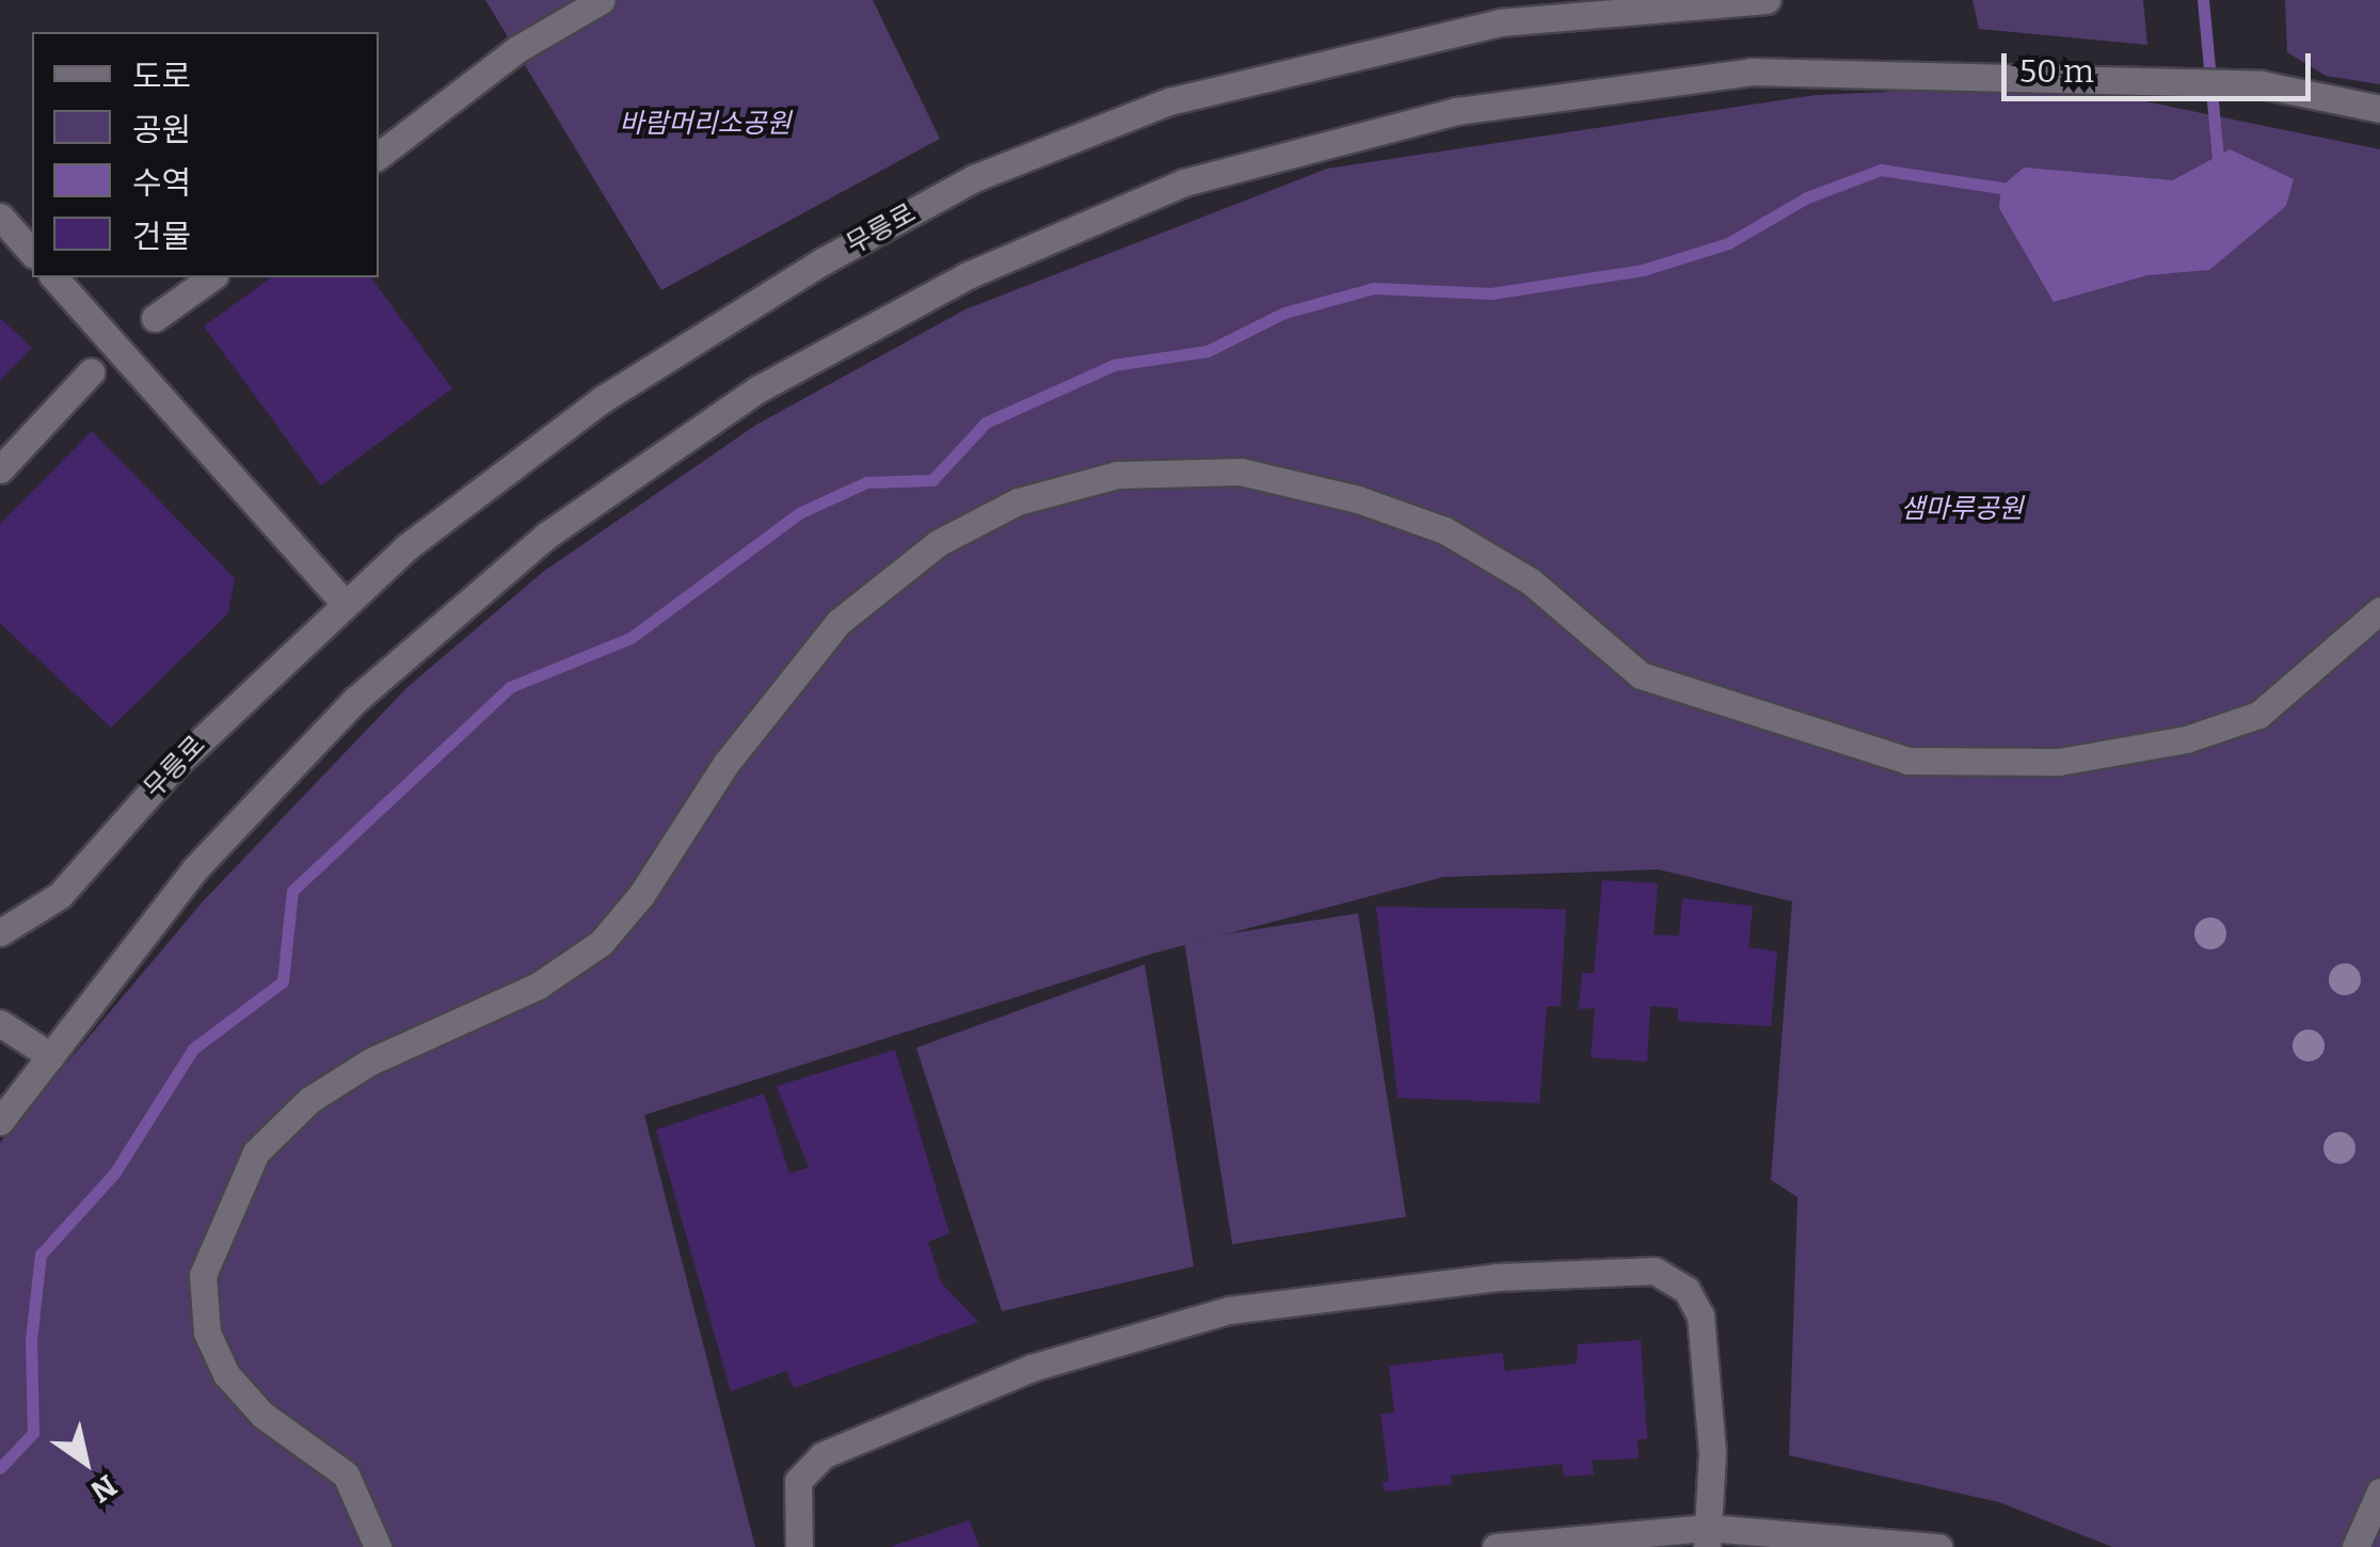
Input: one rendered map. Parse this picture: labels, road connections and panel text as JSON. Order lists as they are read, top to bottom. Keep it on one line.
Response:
{"streets":{"street":["무릉로"]},"parks":["바람머리소공원","샘마루공원"],"legend":["도로","공원","수역","건물"],"scale_bar":"50 m","north":"bottom right"}
